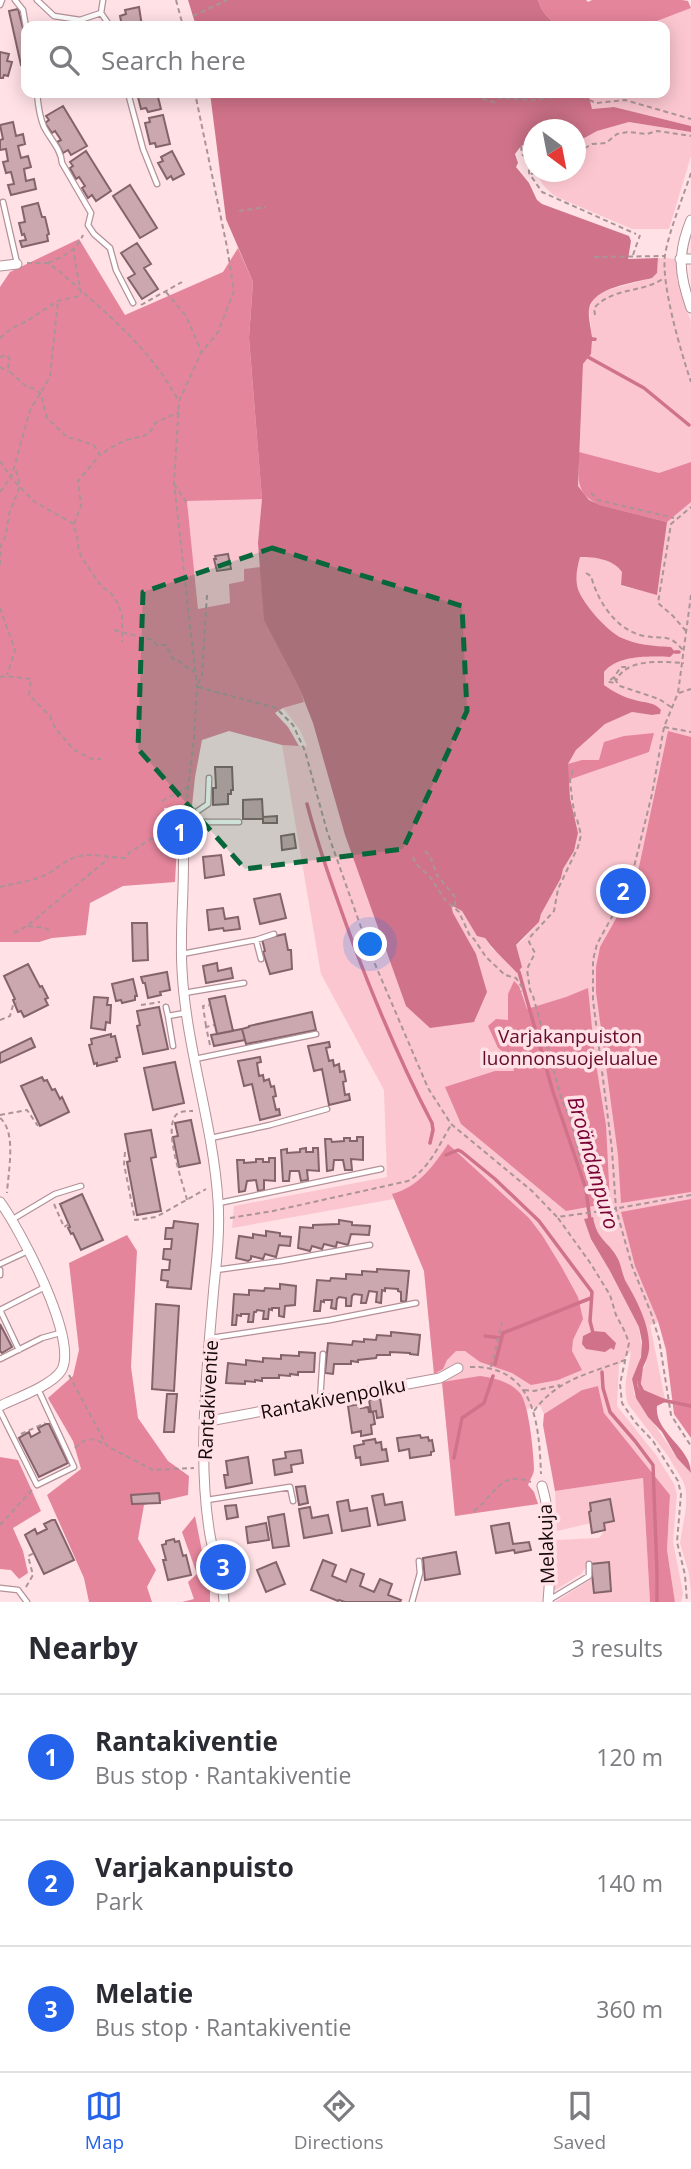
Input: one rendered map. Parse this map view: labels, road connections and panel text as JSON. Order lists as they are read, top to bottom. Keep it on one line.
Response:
{"streets":{"street":["Rantakivenpolku","Rantakiventie","Melakuja"]},"crossings":[["Rantakivenpolku","Rantakiventie"]],"water":["Broändanpuro"],"parks":["Varjakanpuiston luonnonsuojelualue"],"north":"bottom right","page":{"search":"Search here","pins":["1","2","3"],"heading":["Nearby","3 results"],"list":[{"mark":"1","name":"Rantakiventie","note":"Bus stop · Rantakiventie","value":"120 m"},{"mark":"2","name":"Varjakanpuisto","note":"Park","value":"140 m"},{"mark":"3","name":"Melatie","note":"Bus stop · Rantakiventie","value":"360 m"}],"nav":["Map","Directions","Saved"]}}
